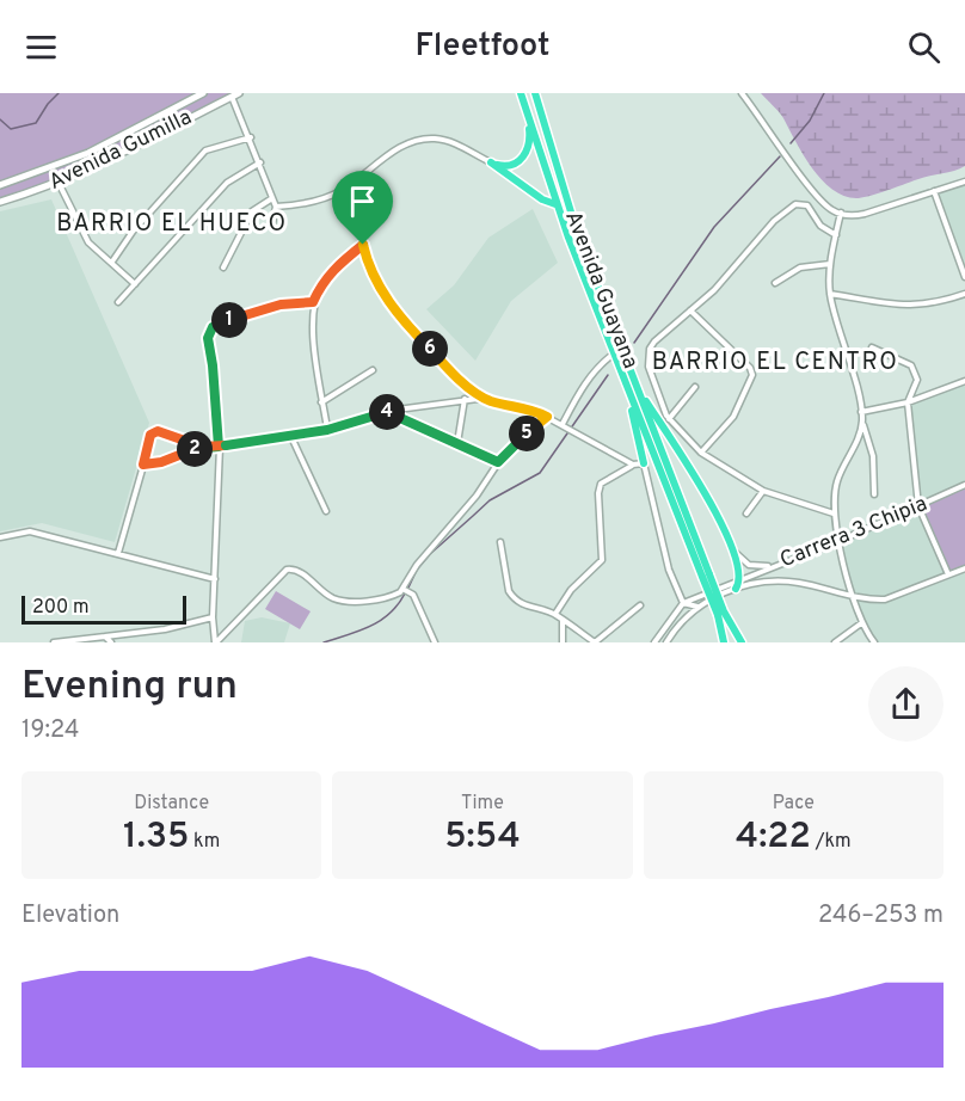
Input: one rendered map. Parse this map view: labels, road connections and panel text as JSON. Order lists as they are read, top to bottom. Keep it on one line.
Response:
{"streets":{"highway":["Avenida Guayana"],"main road":["Avenida Gumilla"],"street":["Carrera 3 Chipia"]},"districts":["BARRIO EL HUECO","BARRIO EL CENTRO"],"scale_bar":"200 m","page":{"header":"Fleetfoot","pins":["1","6","4","5","2"],"scale":"200 m","heading":["Evening run","19:24"],"stats":[["Distance","1.35 km"],["Time","5:54"],["Pace","4:22 /km"]],"chart":["Elevation","246–253 m"]}}
